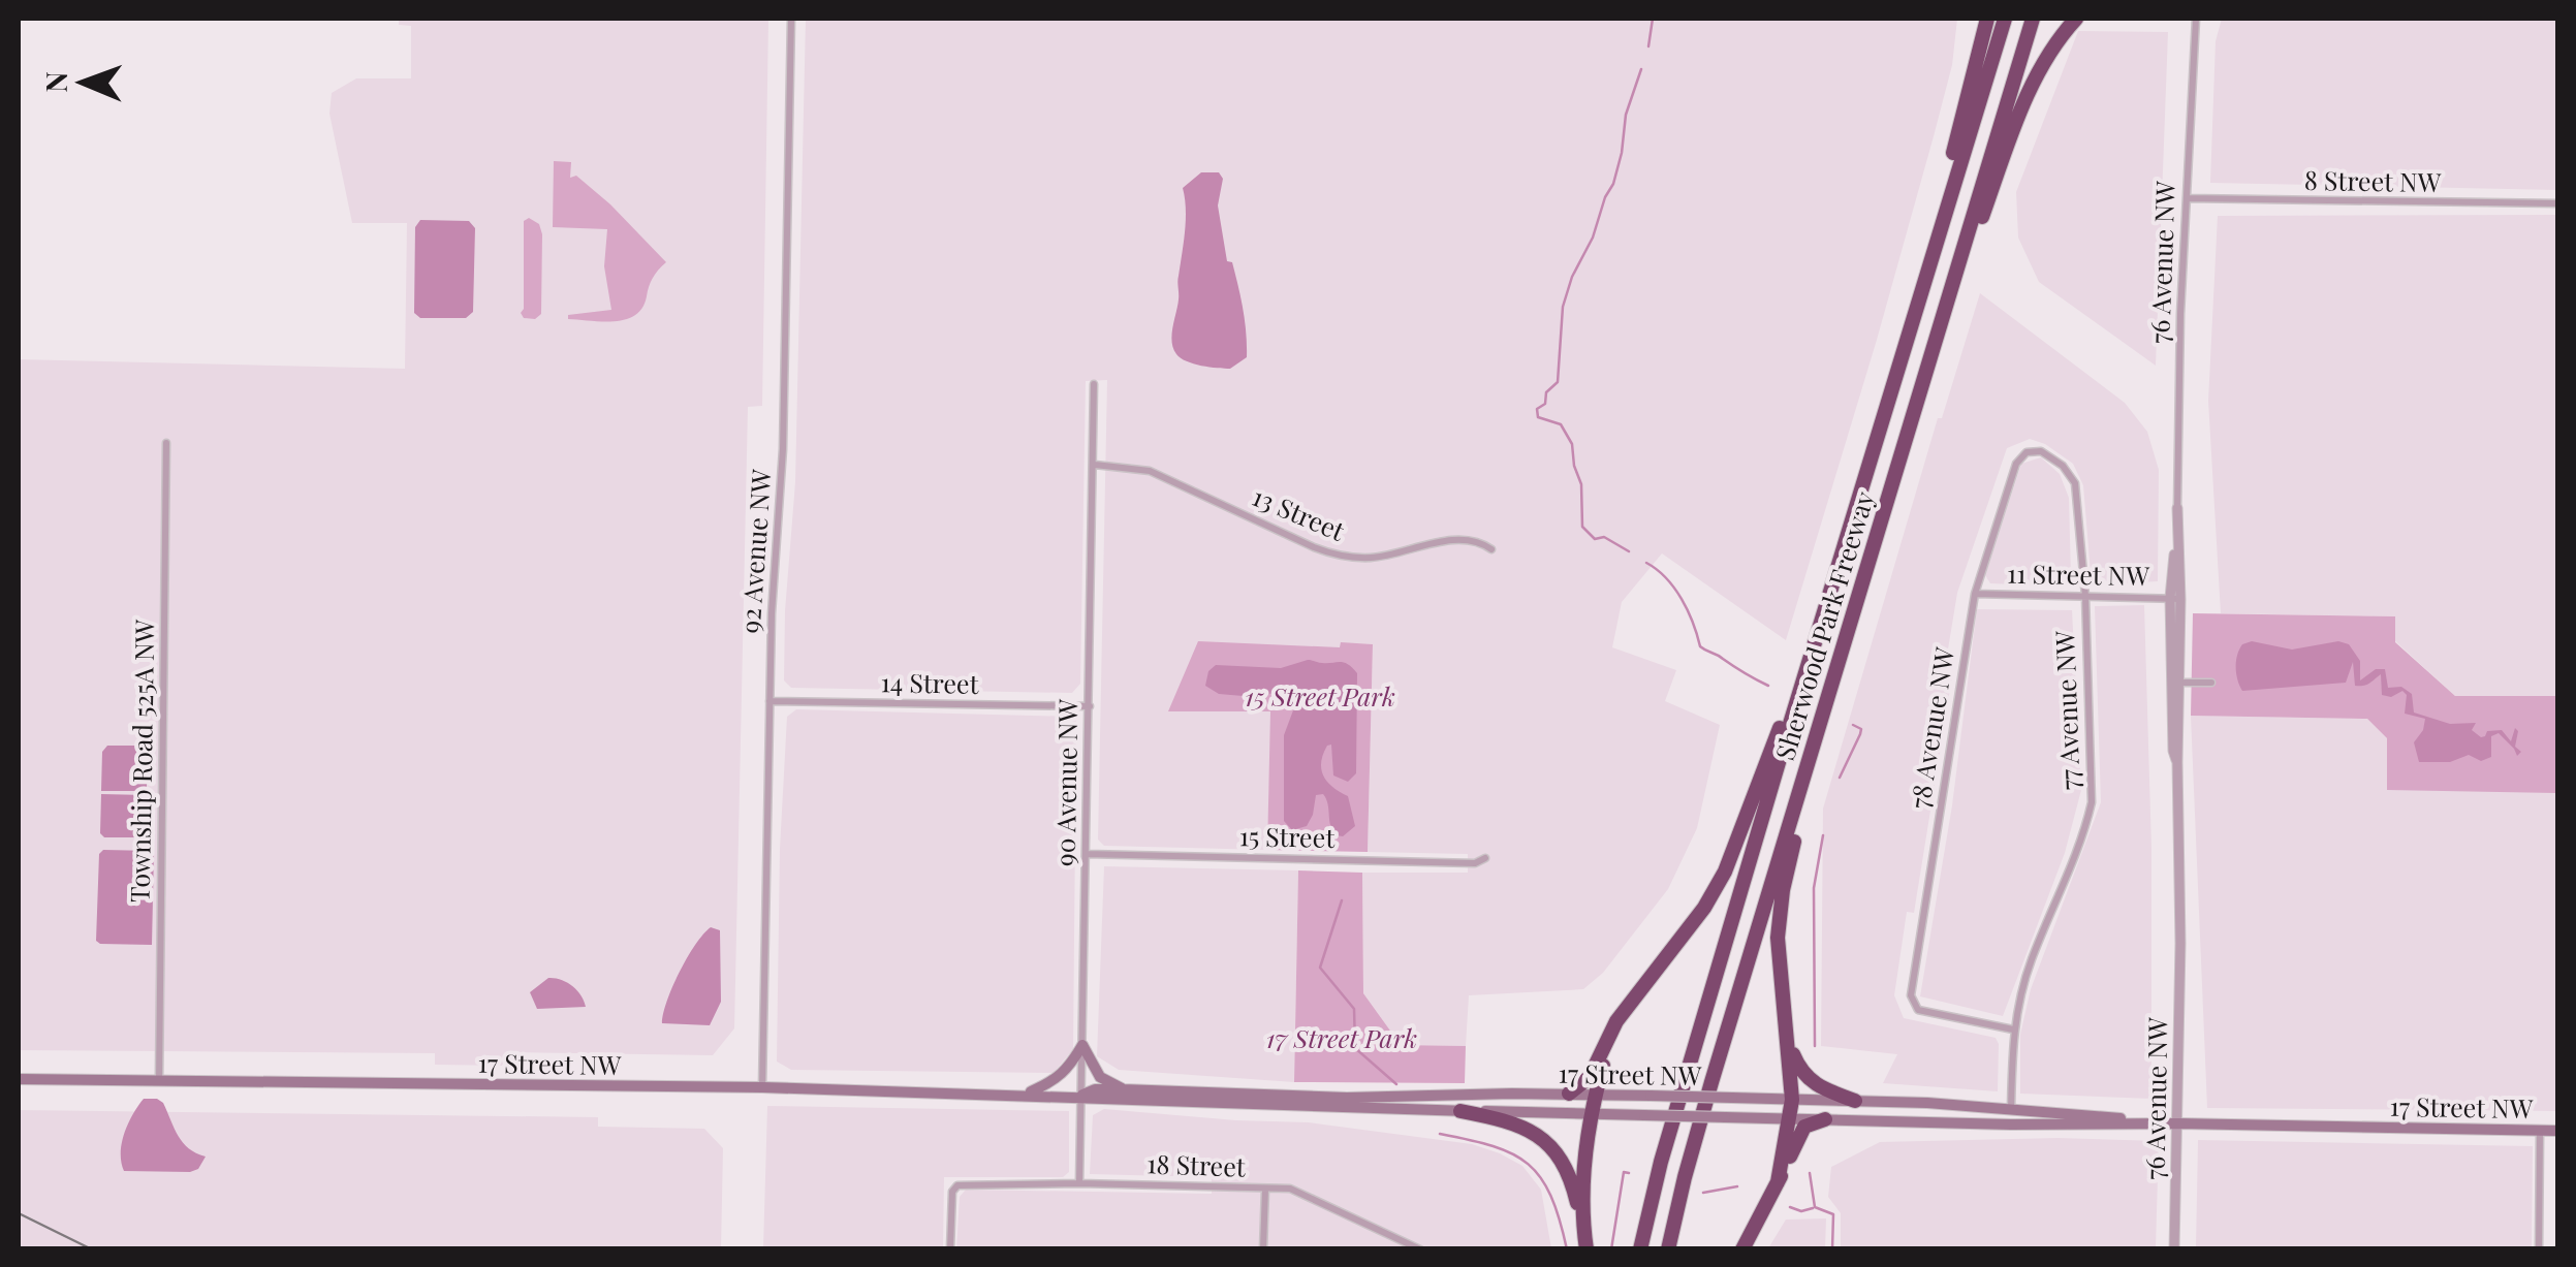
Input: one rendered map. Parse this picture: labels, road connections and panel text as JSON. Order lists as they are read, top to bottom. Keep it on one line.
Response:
{"streets":{"highway":["Sherwood Park Freeway"],"main road":["17 Street NW"],"street":["8 Street NW","76 Avenue NW","13 Street","92 Avenue NW","11 Street NW","14 Street","77 Avenue NW","78 Avenue NW","Township Road 525A NW","90 Avenue NW","15 Street","18 Street"]},"crossings":[["8 Street NW","76 Avenue NW"],["76 Avenue NW","11 Street NW"],["76 Avenue NW","17 Street NW"],["13 Street","90 Avenue NW"],["92 Avenue NW","14 Street"],["92 Avenue NW","17 Street NW"],["11 Street NW","77 Avenue NW"],["11 Street NW","78 Avenue NW"],["14 Street","90 Avenue NW"],["77 Avenue NW","78 Avenue NW"],["77 Avenue NW","17 Street NW"],["Township Road 525A NW","17 Street NW"],["90 Avenue NW","15 Street"],["90 Avenue NW","17 Street NW"],["90 Avenue NW","18 Street"]],"parks":["15 Street Park","17 Street Park"],"north":"left"}
